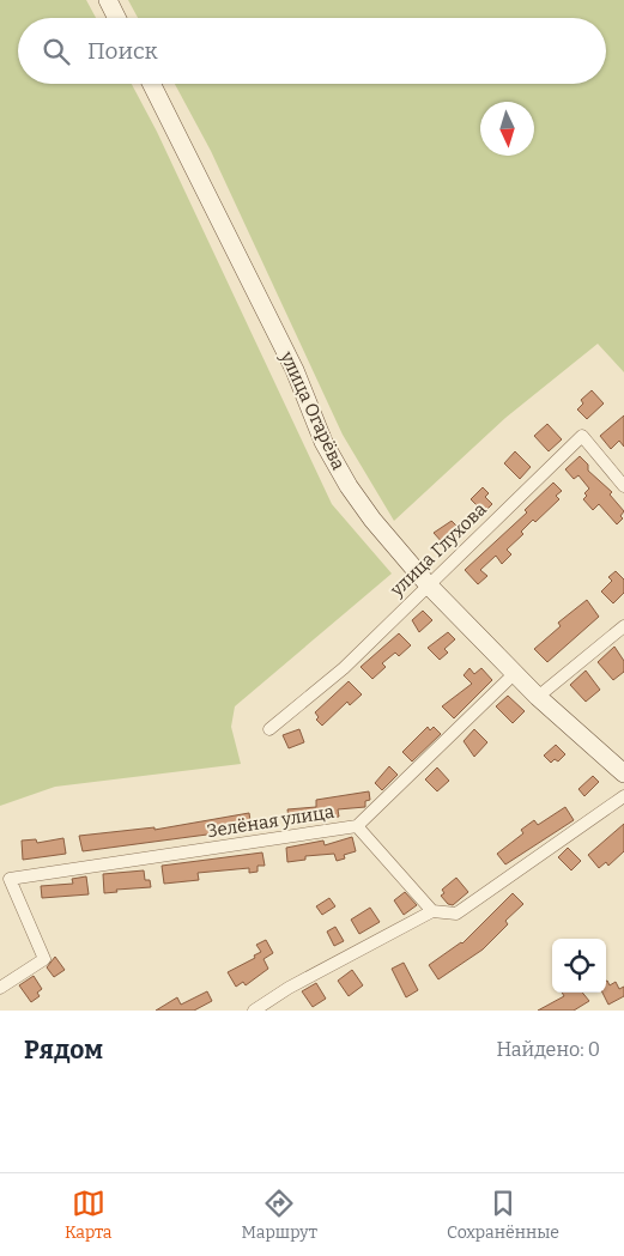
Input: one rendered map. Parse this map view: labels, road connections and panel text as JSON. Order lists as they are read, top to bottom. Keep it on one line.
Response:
{"streets":{"main road":["улица Огарёва"],"street":["улица Глухова","Зелёная улица"]},"crossings":[["улица Огарёва","улица Глухова"],["улица Огарёва","Зелёная улица"]],"north":"bottom","page":{"search":"Поиск","heading":["Рядом","Найдено: 0"],"nav":["Карта","Маршрут","Сохранённые"]}}
